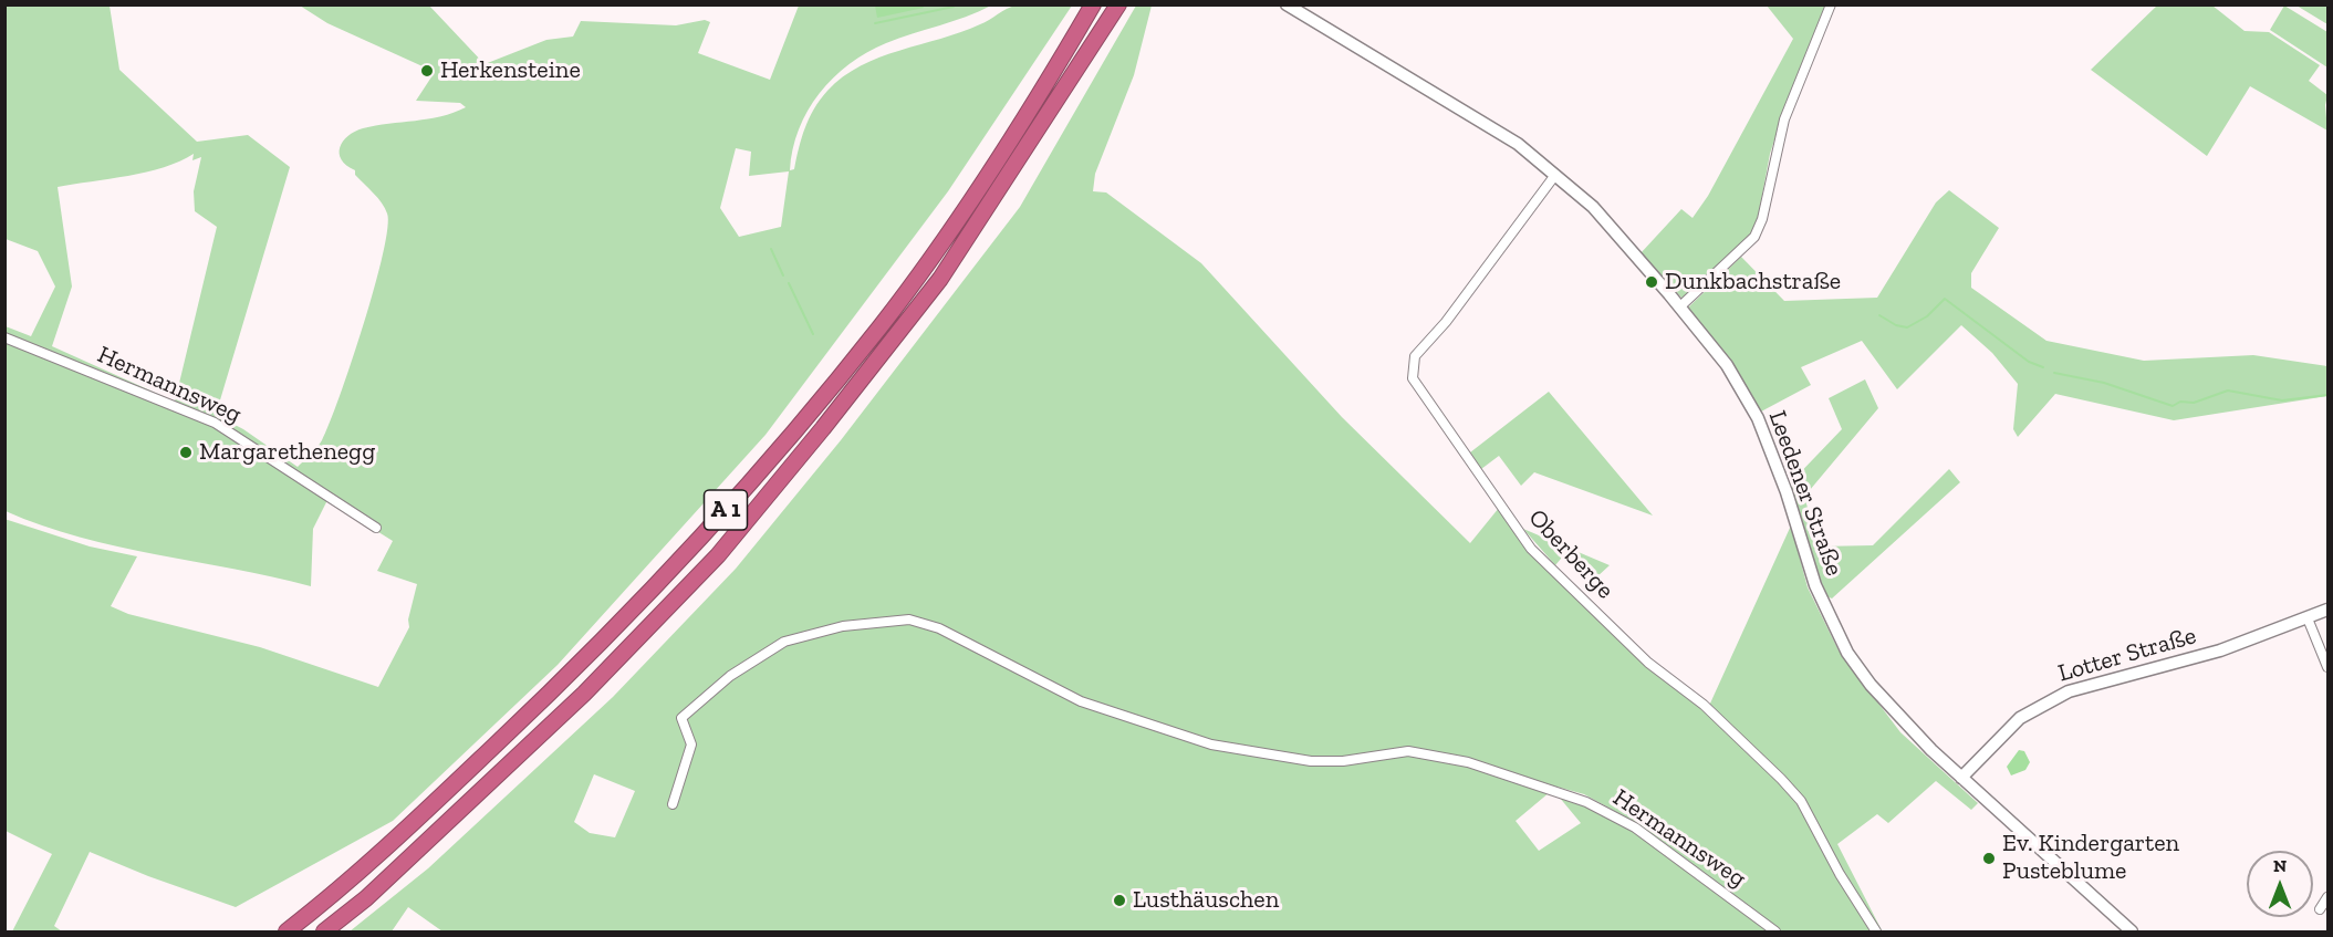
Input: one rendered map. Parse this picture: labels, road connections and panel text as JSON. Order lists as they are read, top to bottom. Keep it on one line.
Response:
{"streets":{"highway":["A 1"],"street":["Hermannsweg","Leedener Straße","Oberberge","Lotter Straße"]},"crossings":[["Leedener Straße","Oberberge"],["Leedener Straße","Lotter Straße"]],"places":["Herkensteine","Dunkbachstraße","Margarethenegg","Ev. Kindergarten Pusteblume","Lusthäuschen"],"north":"top"}
